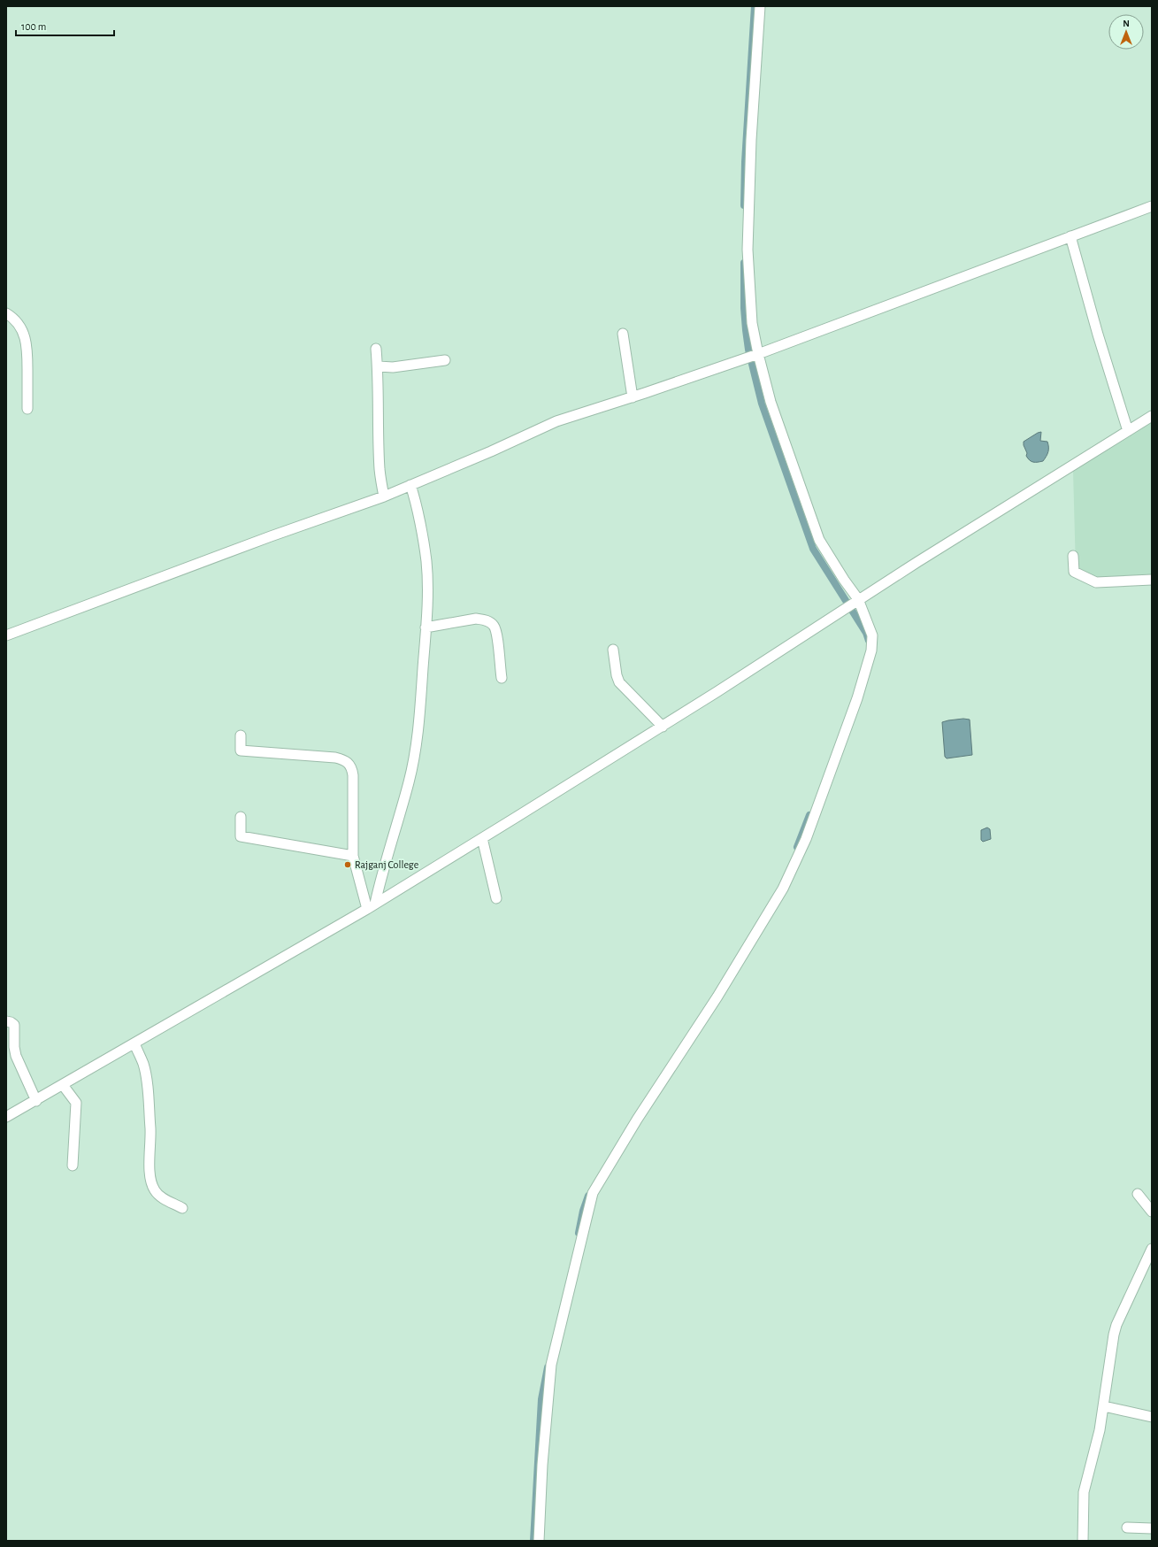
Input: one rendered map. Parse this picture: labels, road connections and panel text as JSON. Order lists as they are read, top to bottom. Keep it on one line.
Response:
{"places":["Rajganj College"],"scale_bar":"100 m","north":"top"}
